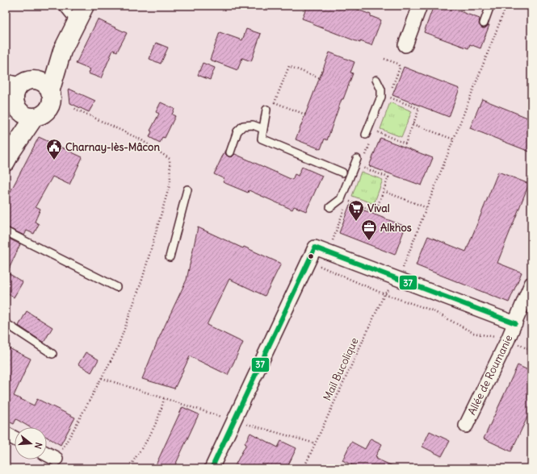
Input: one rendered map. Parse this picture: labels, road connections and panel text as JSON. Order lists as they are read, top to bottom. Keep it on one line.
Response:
{"streets":{"street":["Allée de Roumanie"],"path":["Mail Bucolique"]},"places":{"public building":["Charnay-lès-Mâcon"],"supermarket":["Vival"],"office":["Alkhos"]},"lines":["transit line 37"],"north":"right"}
